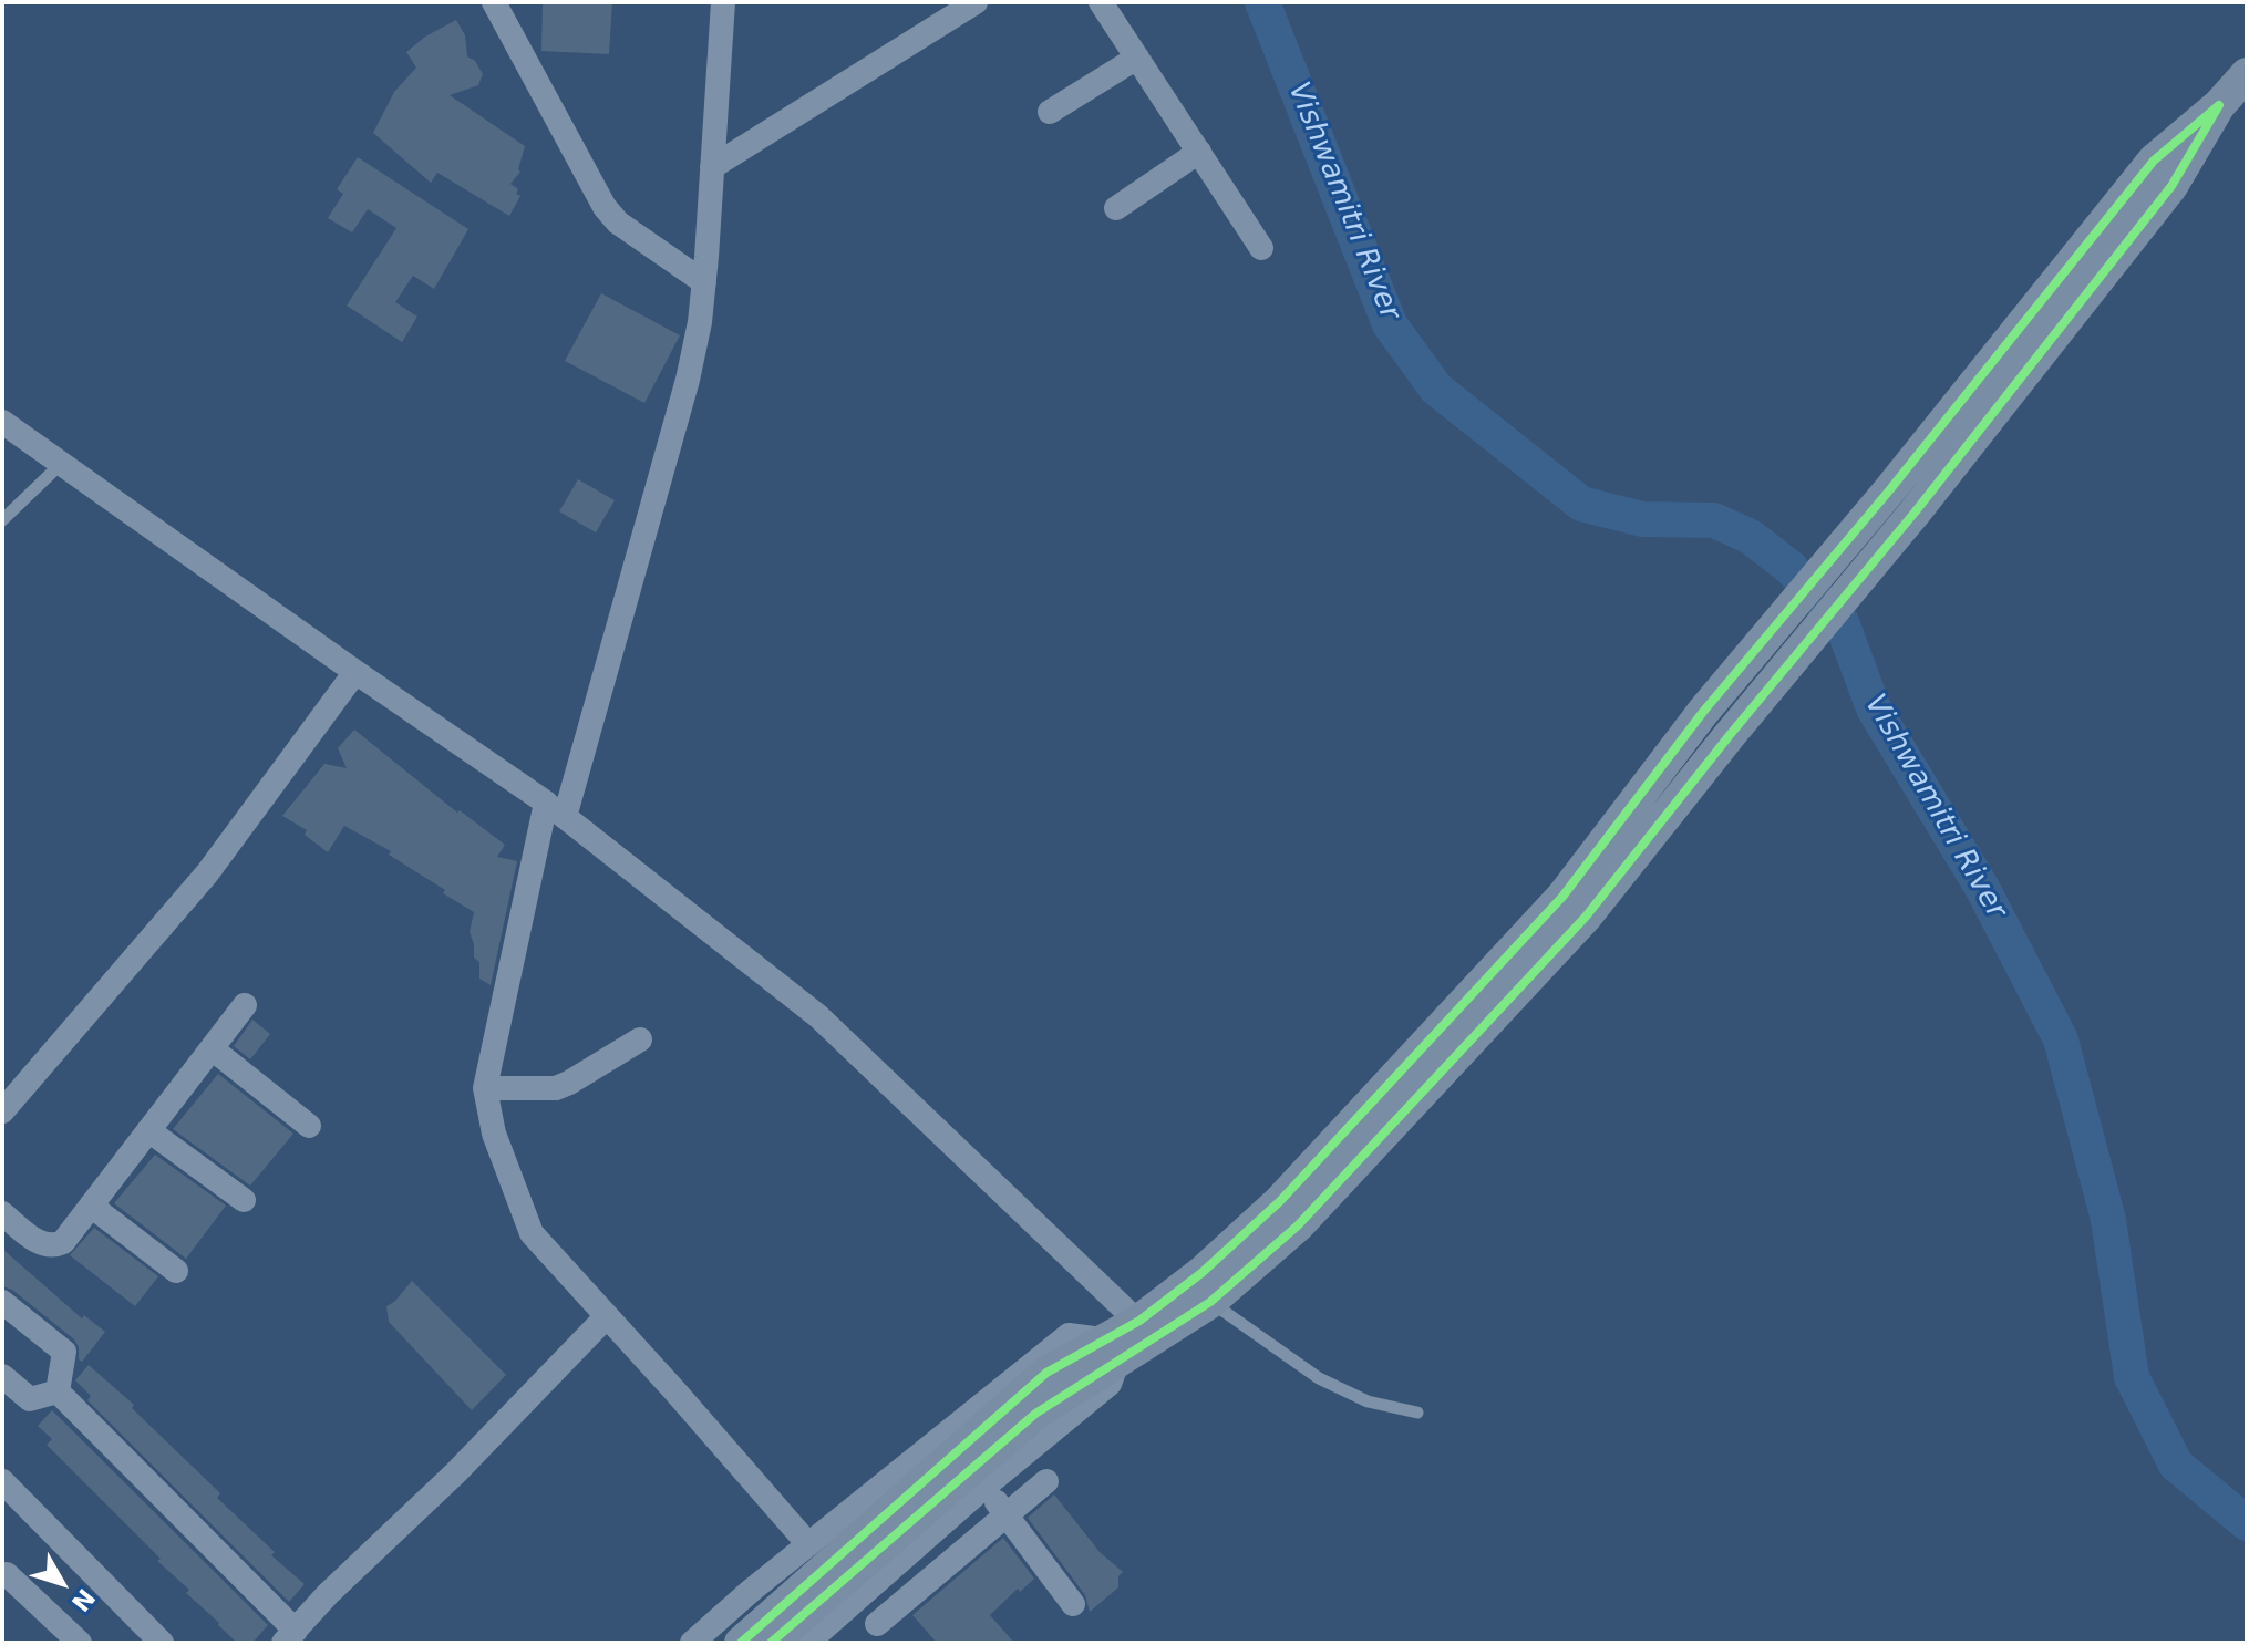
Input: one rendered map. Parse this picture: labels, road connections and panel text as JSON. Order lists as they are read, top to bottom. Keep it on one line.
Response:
{"water":["Vishwamitri River"],"north":"bottom right"}
